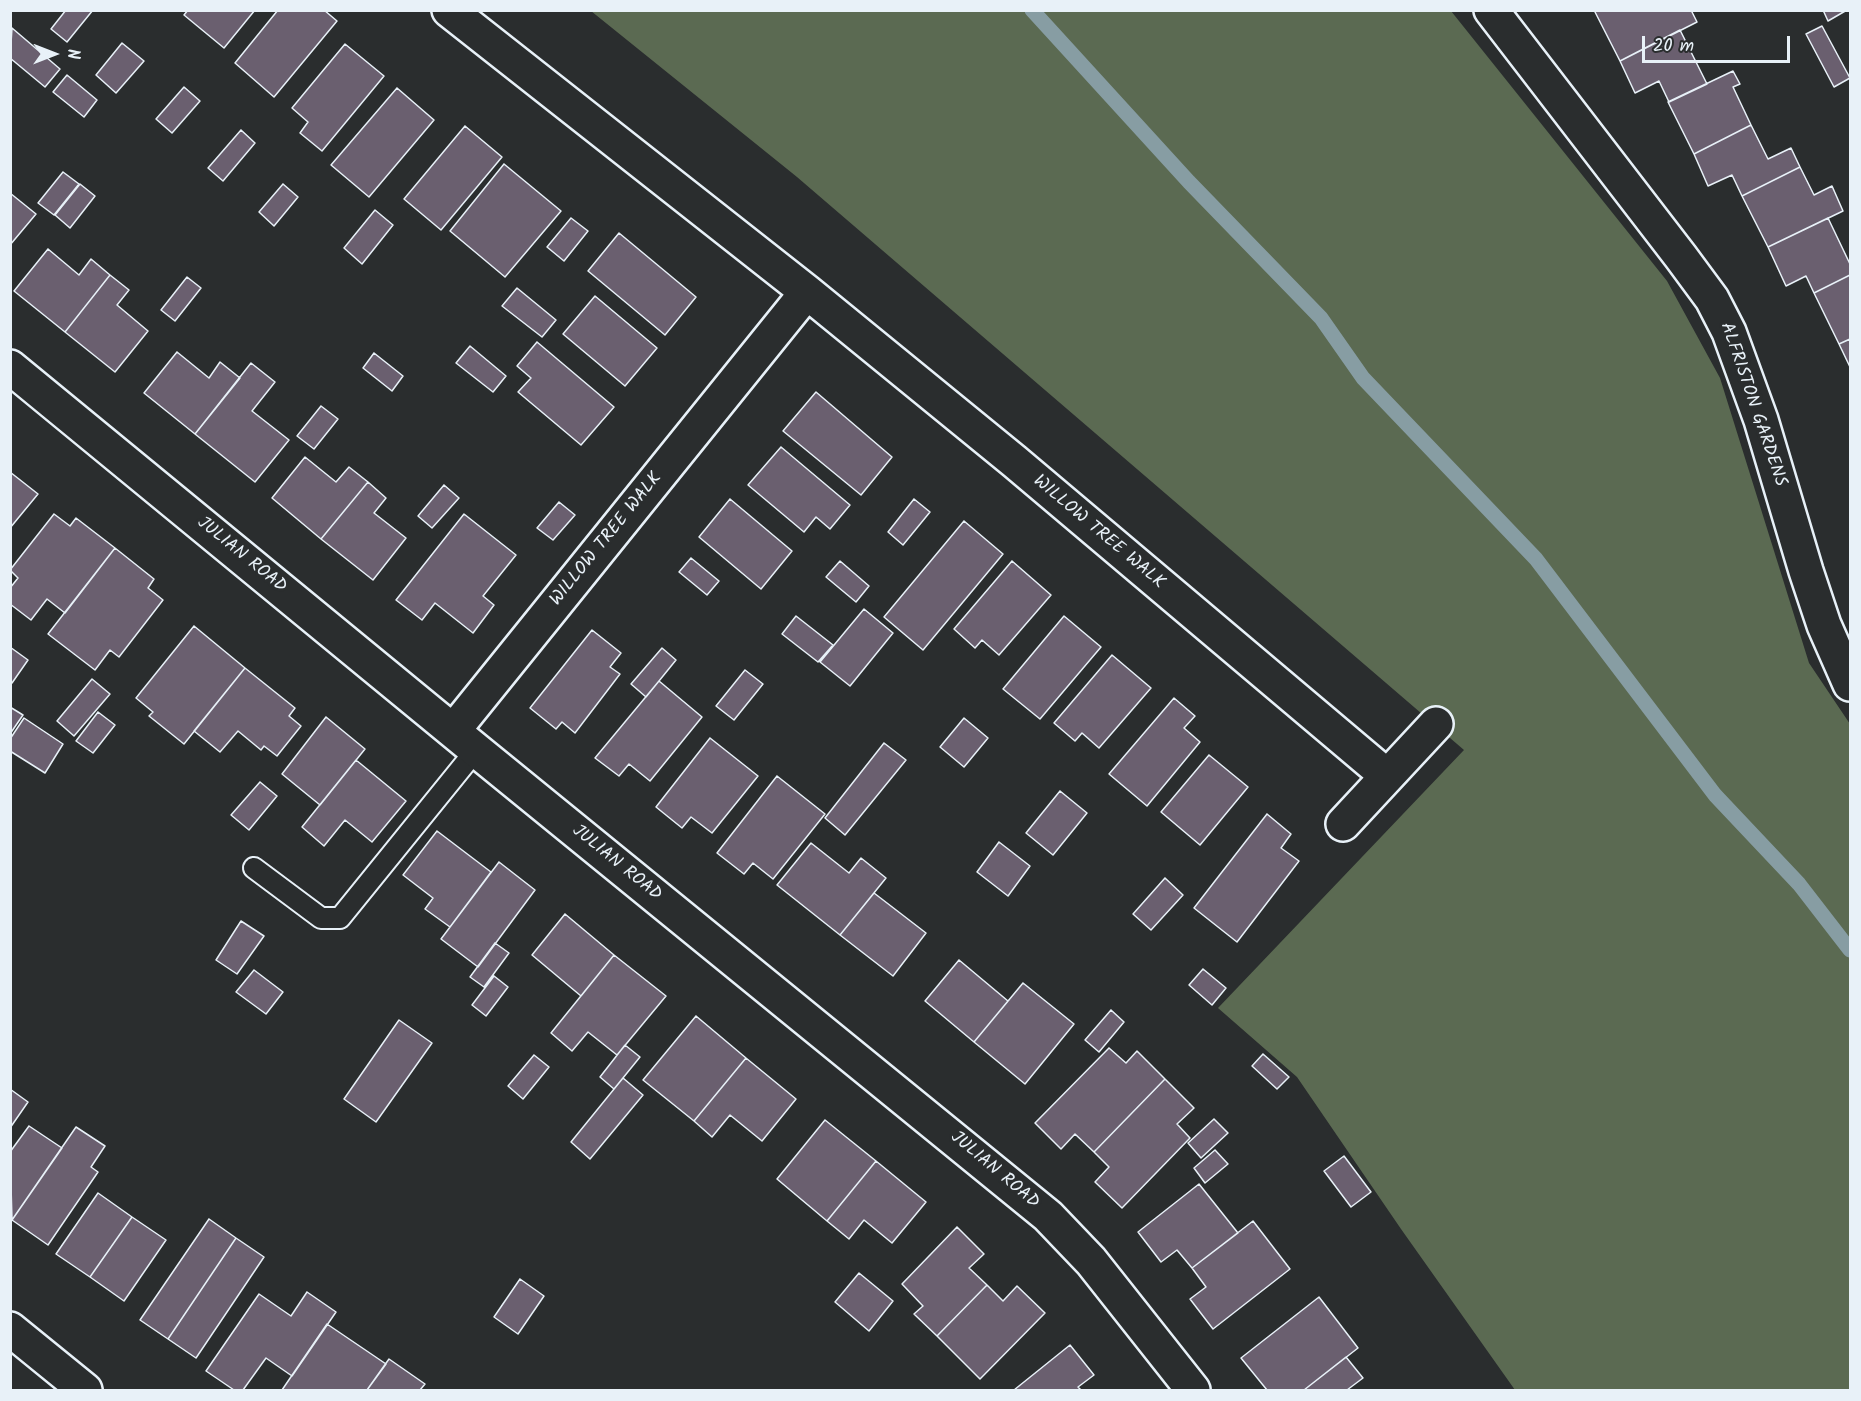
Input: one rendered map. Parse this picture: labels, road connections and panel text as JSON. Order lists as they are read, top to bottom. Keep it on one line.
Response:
{"streets":{"street":["ALFRISTON GARDENS","WILLOW TREE WALK","JULIAN ROAD"]},"crossings":[["WILLOW TREE WALK","JULIAN ROAD"]],"scale_bar":"20 m","north":"right"}
